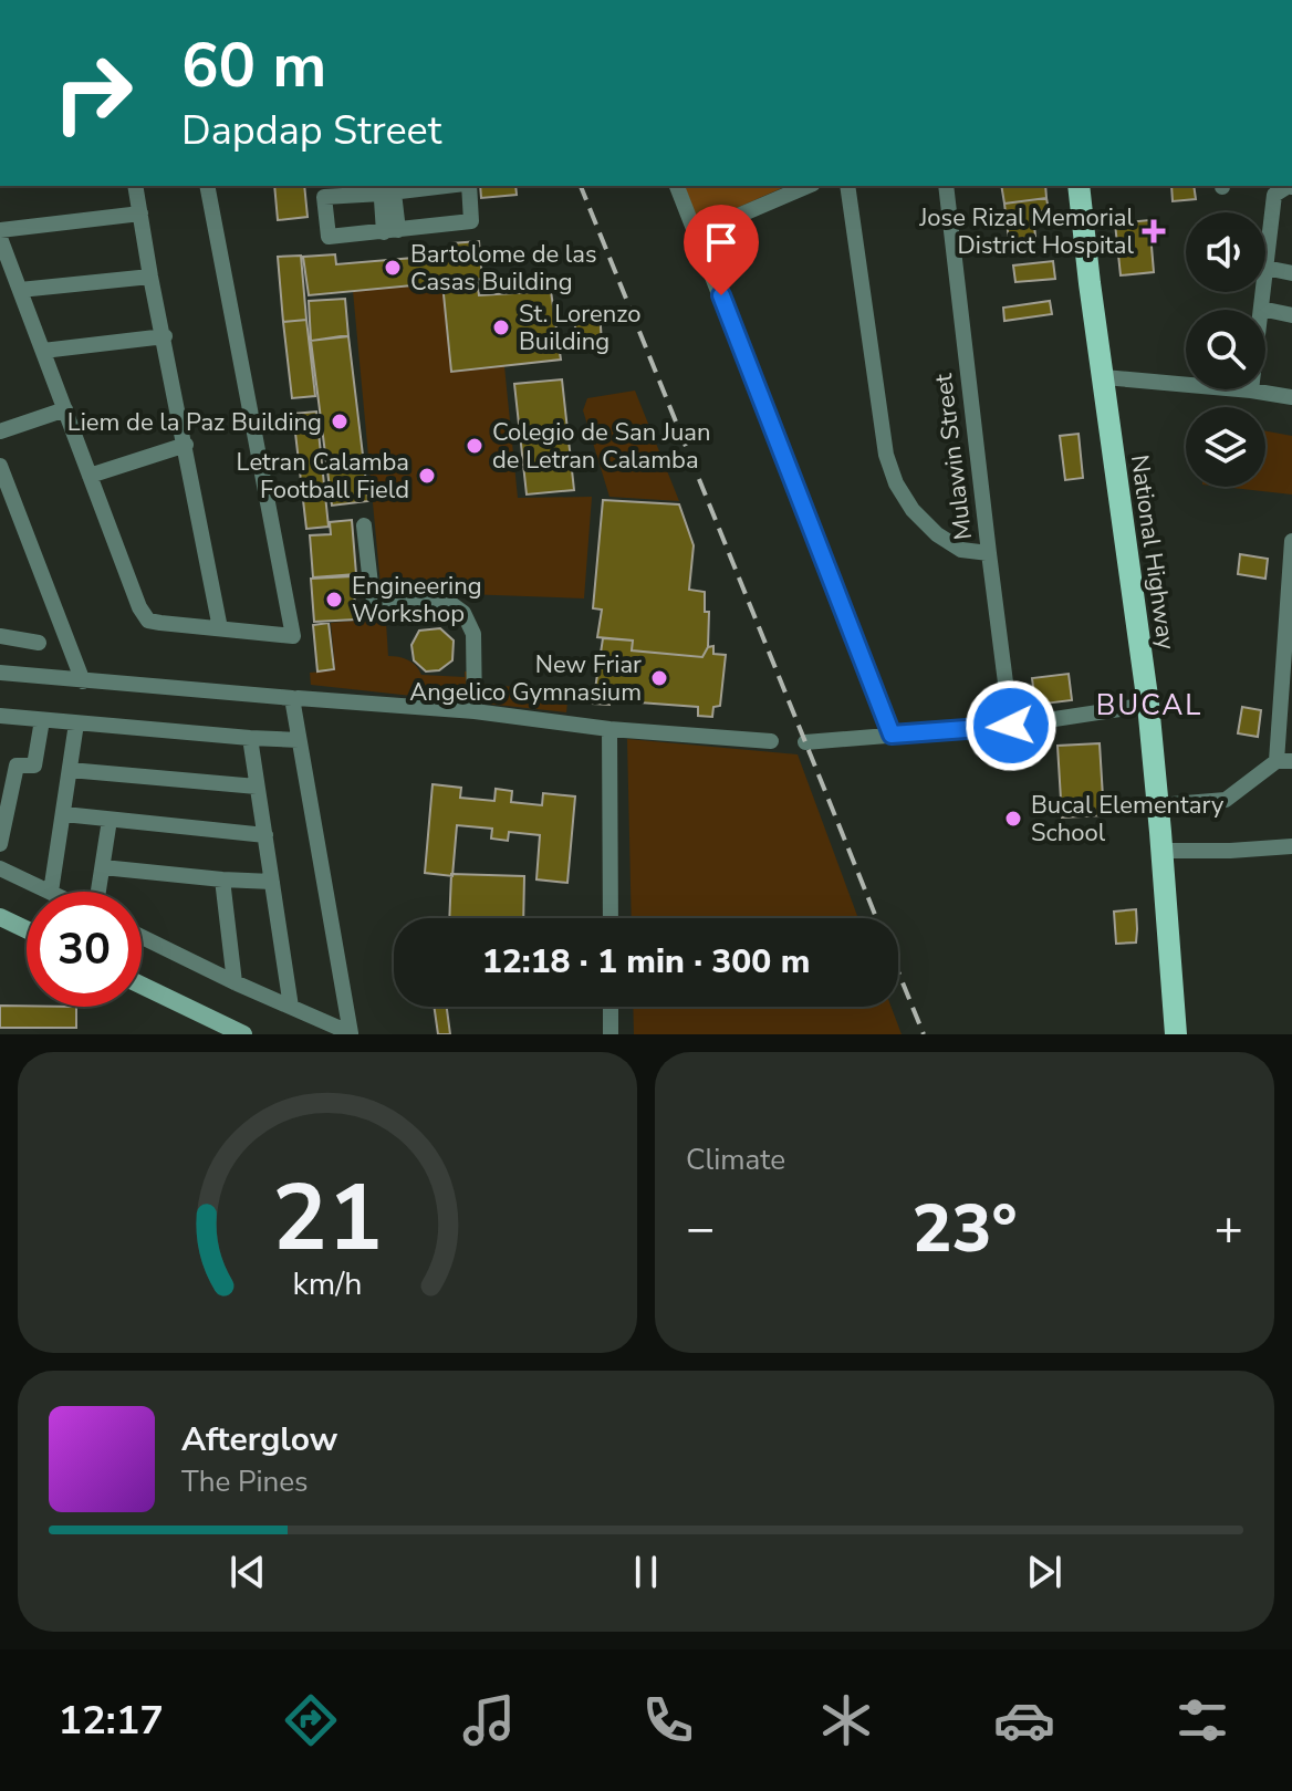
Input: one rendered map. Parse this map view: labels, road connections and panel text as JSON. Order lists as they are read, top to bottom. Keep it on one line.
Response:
{"streets":{"main road":["National Highway"],"street":["Mulawin Street"]},"districts":["BUCAL"],"places":{"health":["Jose Rizal Memorial District Hospital"],"other":["Bartolome de las Casas Building","St. Lorenzo Building","Liem de la Paz Building","Colegio de San Juan de Letran Calamba","Letran Calamba Football Field","Engineering Workshop","New Friar Angelico Gymnasium","Bucal Elementary School"]},"page":{"turn":["60 m","Dapdap Street"],"limit":"30","trip":"12:18 · 1 min · 300 m","tile":"Climate","heat":["−","23°","+"],"song":["Afterglow","The Pines"],"tabs":"12:17","gauge":["21","km/h"]}}
